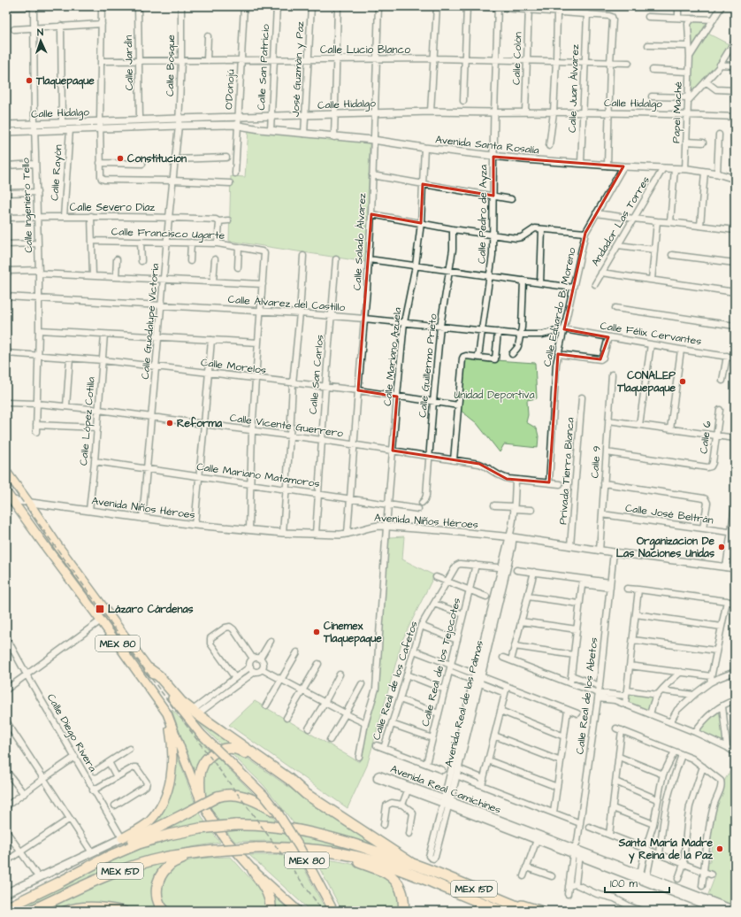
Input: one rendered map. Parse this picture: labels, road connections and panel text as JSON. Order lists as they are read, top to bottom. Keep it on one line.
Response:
{"streets":{"highway":["MEX 15D"],"main road":["MEX 80"],"street":["Calle Lucio Blanco","Calle Colón","Calle Jardín","Calle Bosque","Calle San Patricio","José Guzmán y Paz","Calle Juan Álvarez","O'Donojú","Calle Hidalgo","Papel Maché","Avenida Santa Rosalía","Calle Rayón","Calle Ingeniero Tello","Calle Severo Díaz","Calle Pedro de Ayza","Andador Las Torres","Calle Francisco Ugarte","Calle Salado Álvarez","Calle Álvarez del Castillo","Calle Eduardo B. Moreno","Calle Guadalupe Victoria","Calle Félix Cervantes","Calle Mariano Azuela","Calle Guillermo Prieto","Calle Morelos","Calle San Carlos","Calle López Cotilla","Calle Vicente Guerrero","Calle 6","Calle 9","Privada Tierra Blanca","Calle Mariano Matamoros","Avenida Niños Héroes","Calle José Beltrán","Calle Real de los Tejocotes","Calle Real de los Cafetos","Calle Real de los Abetos","Avenida Real de las Palmas","Calle Diego Rivera","Avenida Real Camichines"]},"crossings":[["Calle Lucio Blanco","Calle Colón"],["Calle Lucio Blanco","Calle Jardín"],["Calle Lucio Blanco","Calle Bosque"],["Calle Lucio Blanco","Calle San Patricio"],["Calle Lucio Blanco","José Guzmán y Paz"],["Calle Lucio Blanco","Calle Juan Álvarez"],["Calle Lucio Blanco","O'Donojú"],["Calle Lucio Blanco","Calle Salado Álvarez"],["Calle Colón","Calle Hidalgo"],["Calle Jardín","Calle Hidalgo"],["Calle Bosque","Calle Hidalgo"],["Calle Bosque","Calle Guadalupe Victoria"],["Calle San Patricio","Calle Hidalgo"],["Calle San Patricio","Avenida Santa Rosalía"],["José Guzmán y Paz","Calle Hidalgo"],["José Guzmán y Paz","Avenida Santa Rosalía"],["Calle Juan Álvarez","Calle Hidalgo"],["Calle Juan Álvarez","Avenida Santa Rosalía"],["O'Donojú","Calle Hidalgo"],["O'Donojú","Avenida Santa Rosalía"],["Calle Hidalgo","Papel Maché"],["Calle Hidalgo","Avenida Santa Rosalía"],["Calle Hidalgo","Calle Rayón"],["Calle Hidalgo","Calle Ingeniero Tello"],["Calle Hidalgo","Calle Pedro de Ayza"],["Calle Hidalgo","Calle Salado Álvarez"],["Calle Hidalgo","Calle Guadalupe Victoria"],["Papel Maché","Avenida Santa Rosalía"],["Avenida Santa Rosalía","Calle Pedro de Ayza"],["Avenida Santa Rosalía","Andador Las Torres"],["Avenida Santa Rosalía","Calle Salado Álvarez"],["Avenida Santa Rosalía","Calle Eduardo B. Moreno"],["Avenida Santa Rosalía","Calle Mariano Azuela"],["Calle Rayón","Calle Severo Díaz"],["Calle Ingeniero Tello","Calle Severo Díaz"],["Calle Ingeniero Tello","Calle Álvarez del Castillo"],["Calle Ingeniero Tello","Calle Morelos"],["Calle Ingeniero Tello","Calle Vicente Guerrero"],["Calle Severo Díaz","Calle Guadalupe Victoria"],["Calle Pedro de Ayza","Calle Álvarez del Castillo"],["Calle Francisco Ugarte","Calle Guadalupe Victoria"],["Calle Salado Álvarez","Calle Álvarez del Castillo"],["Calle Salado Álvarez","Calle Morelos"],["Calle Salado Álvarez","Calle Vicente Guerrero"],["Calle Salado Álvarez","Calle Mariano Matamoros"],["Calle Salado Álvarez","Avenida Niños Héroes"],["Calle Álvarez del Castillo","Calle Eduardo B. Moreno"],["Calle Álvarez del Castillo","Calle Guadalupe Victoria"],["Calle Álvarez del Castillo","Calle Félix Cervantes"],["Calle Álvarez del Castillo","Calle Mariano Azuela"],["Calle Álvarez del Castillo","Calle Guillermo Prieto"],["Calle Álvarez del Castillo","Calle San Carlos"],["Calle Eduardo B. Moreno","Calle Félix Cervantes"],["Calle Eduardo B. Moreno","Calle Vicente Guerrero"],["Calle Guadalupe Victoria","Calle Morelos"],["Calle Guadalupe Victoria","Calle Vicente Guerrero"],["Calle Guadalupe Victoria","Calle Mariano Matamoros"],["Calle Guadalupe Victoria","Avenida Niños Héroes"],["Calle Mariano Azuela","Calle Morelos"],["Calle Mariano Azuela","Calle Vicente Guerrero"],["Calle Mariano Azuela","Calle Mariano Matamoros"],["Calle Mariano Azuela","Avenida Niños Héroes"],["Calle Guillermo Prieto","Calle Morelos"],["Calle Guillermo Prieto","Calle Vicente Guerrero"],["Calle Morelos","Calle San Carlos"],["Calle Morelos","Calle López Cotilla"],["Calle San Carlos","Calle Vicente Guerrero"],["Calle San Carlos","Calle Mariano Matamoros"],["Calle San Carlos","Avenida Niños Héroes"],["Calle López Cotilla","Calle Vicente Guerrero"],["Calle López Cotilla","Calle Mariano Matamoros"],["Calle López Cotilla","Avenida Niños Héroes"],["Calle Vicente Guerrero","Avenida Real de las Palmas"],["Calle 6","Calle 9"],["Calle 9","Avenida Niños Héroes"],["Calle 9","Calle José Beltrán"],["Privada Tierra Blanca","Avenida Niños Héroes"],["Avenida Niños Héroes","MEX 80"],["Avenida Niños Héroes","Calle Real de los Abetos"],["Avenida Niños Héroes","Avenida Real de las Palmas"],["Calle Real de los Tejocotes","Calle Real de los Cafetos"],["Calle Real de los Abetos","Avenida Real Camichines"],["Avenida Real de las Palmas","Avenida Real Camichines"]],"parks":["Unidad Deportiva"],"places":{"other":["Tlaquepaque","Constitucion","CONALEP Tlaquepaque","Reforma","Organizacion De Las Naciones Unidas","Cinemex Tlaquepaque","Santa María Madre y Reina de la Paz"],"transit":["Lázaro Cárdenas"]},"scale_bar":"100 m","north":"top"}
